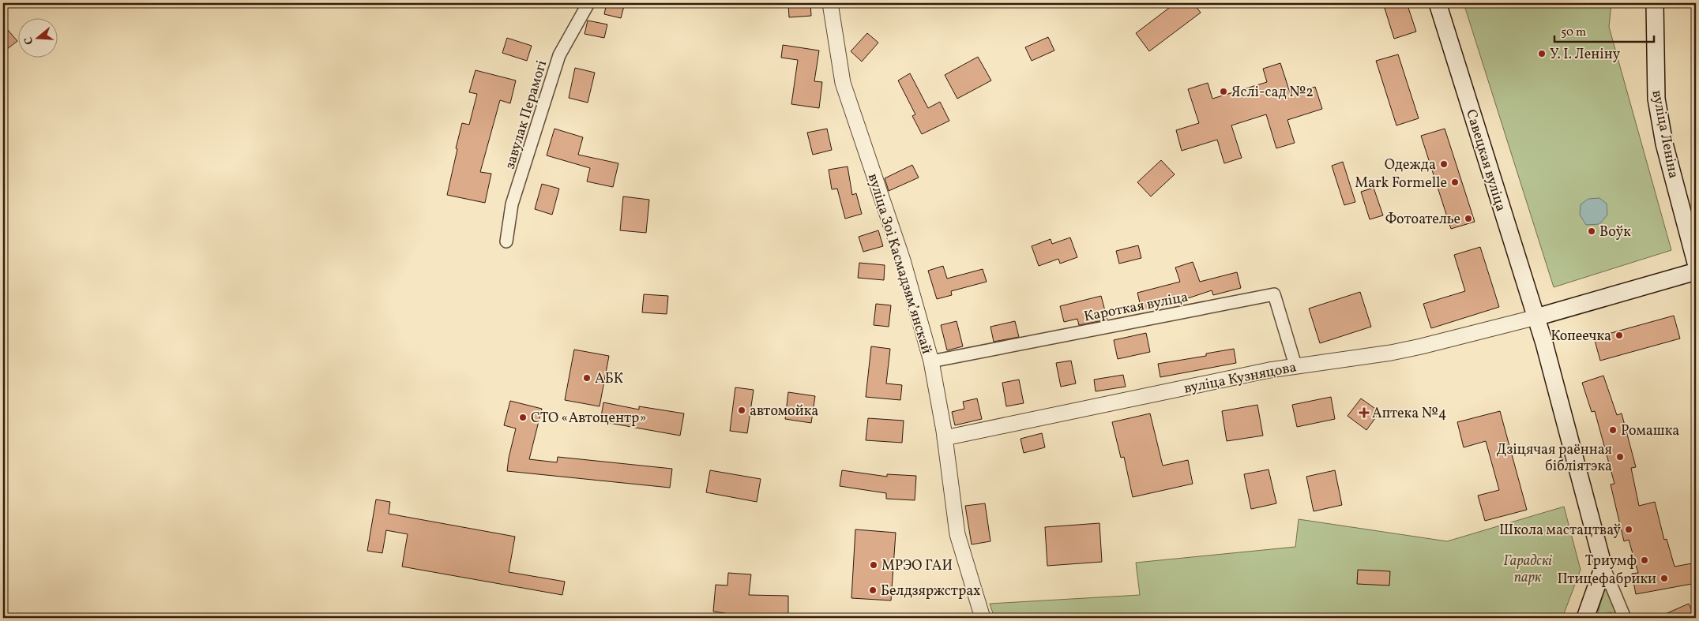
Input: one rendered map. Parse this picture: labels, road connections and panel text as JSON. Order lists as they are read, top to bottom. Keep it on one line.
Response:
{"streets":{"main road":["вуліца Леніна","Савецкая вуліца"],"street":["завулак Перамогі","вуліца Зоі Касмадзямʼянскай","Кароткая вуліца","вуліца Кузняцова"]},"crossings":[["Савецкая вуліца","вуліца Кузняцова"],["вуліца Зоі Касмадзямʼянскай","Кароткая вуліца"],["вуліца Зоі Касмадзямʼянскай","вуліца Кузняцова"],["Кароткая вуліца","вуліца Кузняцова"]],"parks":["Гарадскі парк"],"places":{"other":["У. І. Леніну","Яслі-сад №2","Одежда","Mark Formelle","Фотоателье","Воўк","Копеечка","АБК","автомойка","СТО «Автоцентр»","Ромашка","Дзіцячая раённая бібліятэка","Школа мастацтваў","Триумф","МРЭО ГАИ","Птицефабрики","Белдзяржстрах"],"health":["Аптека №4"]},"scale_bar":"50 m","north":"left"}
